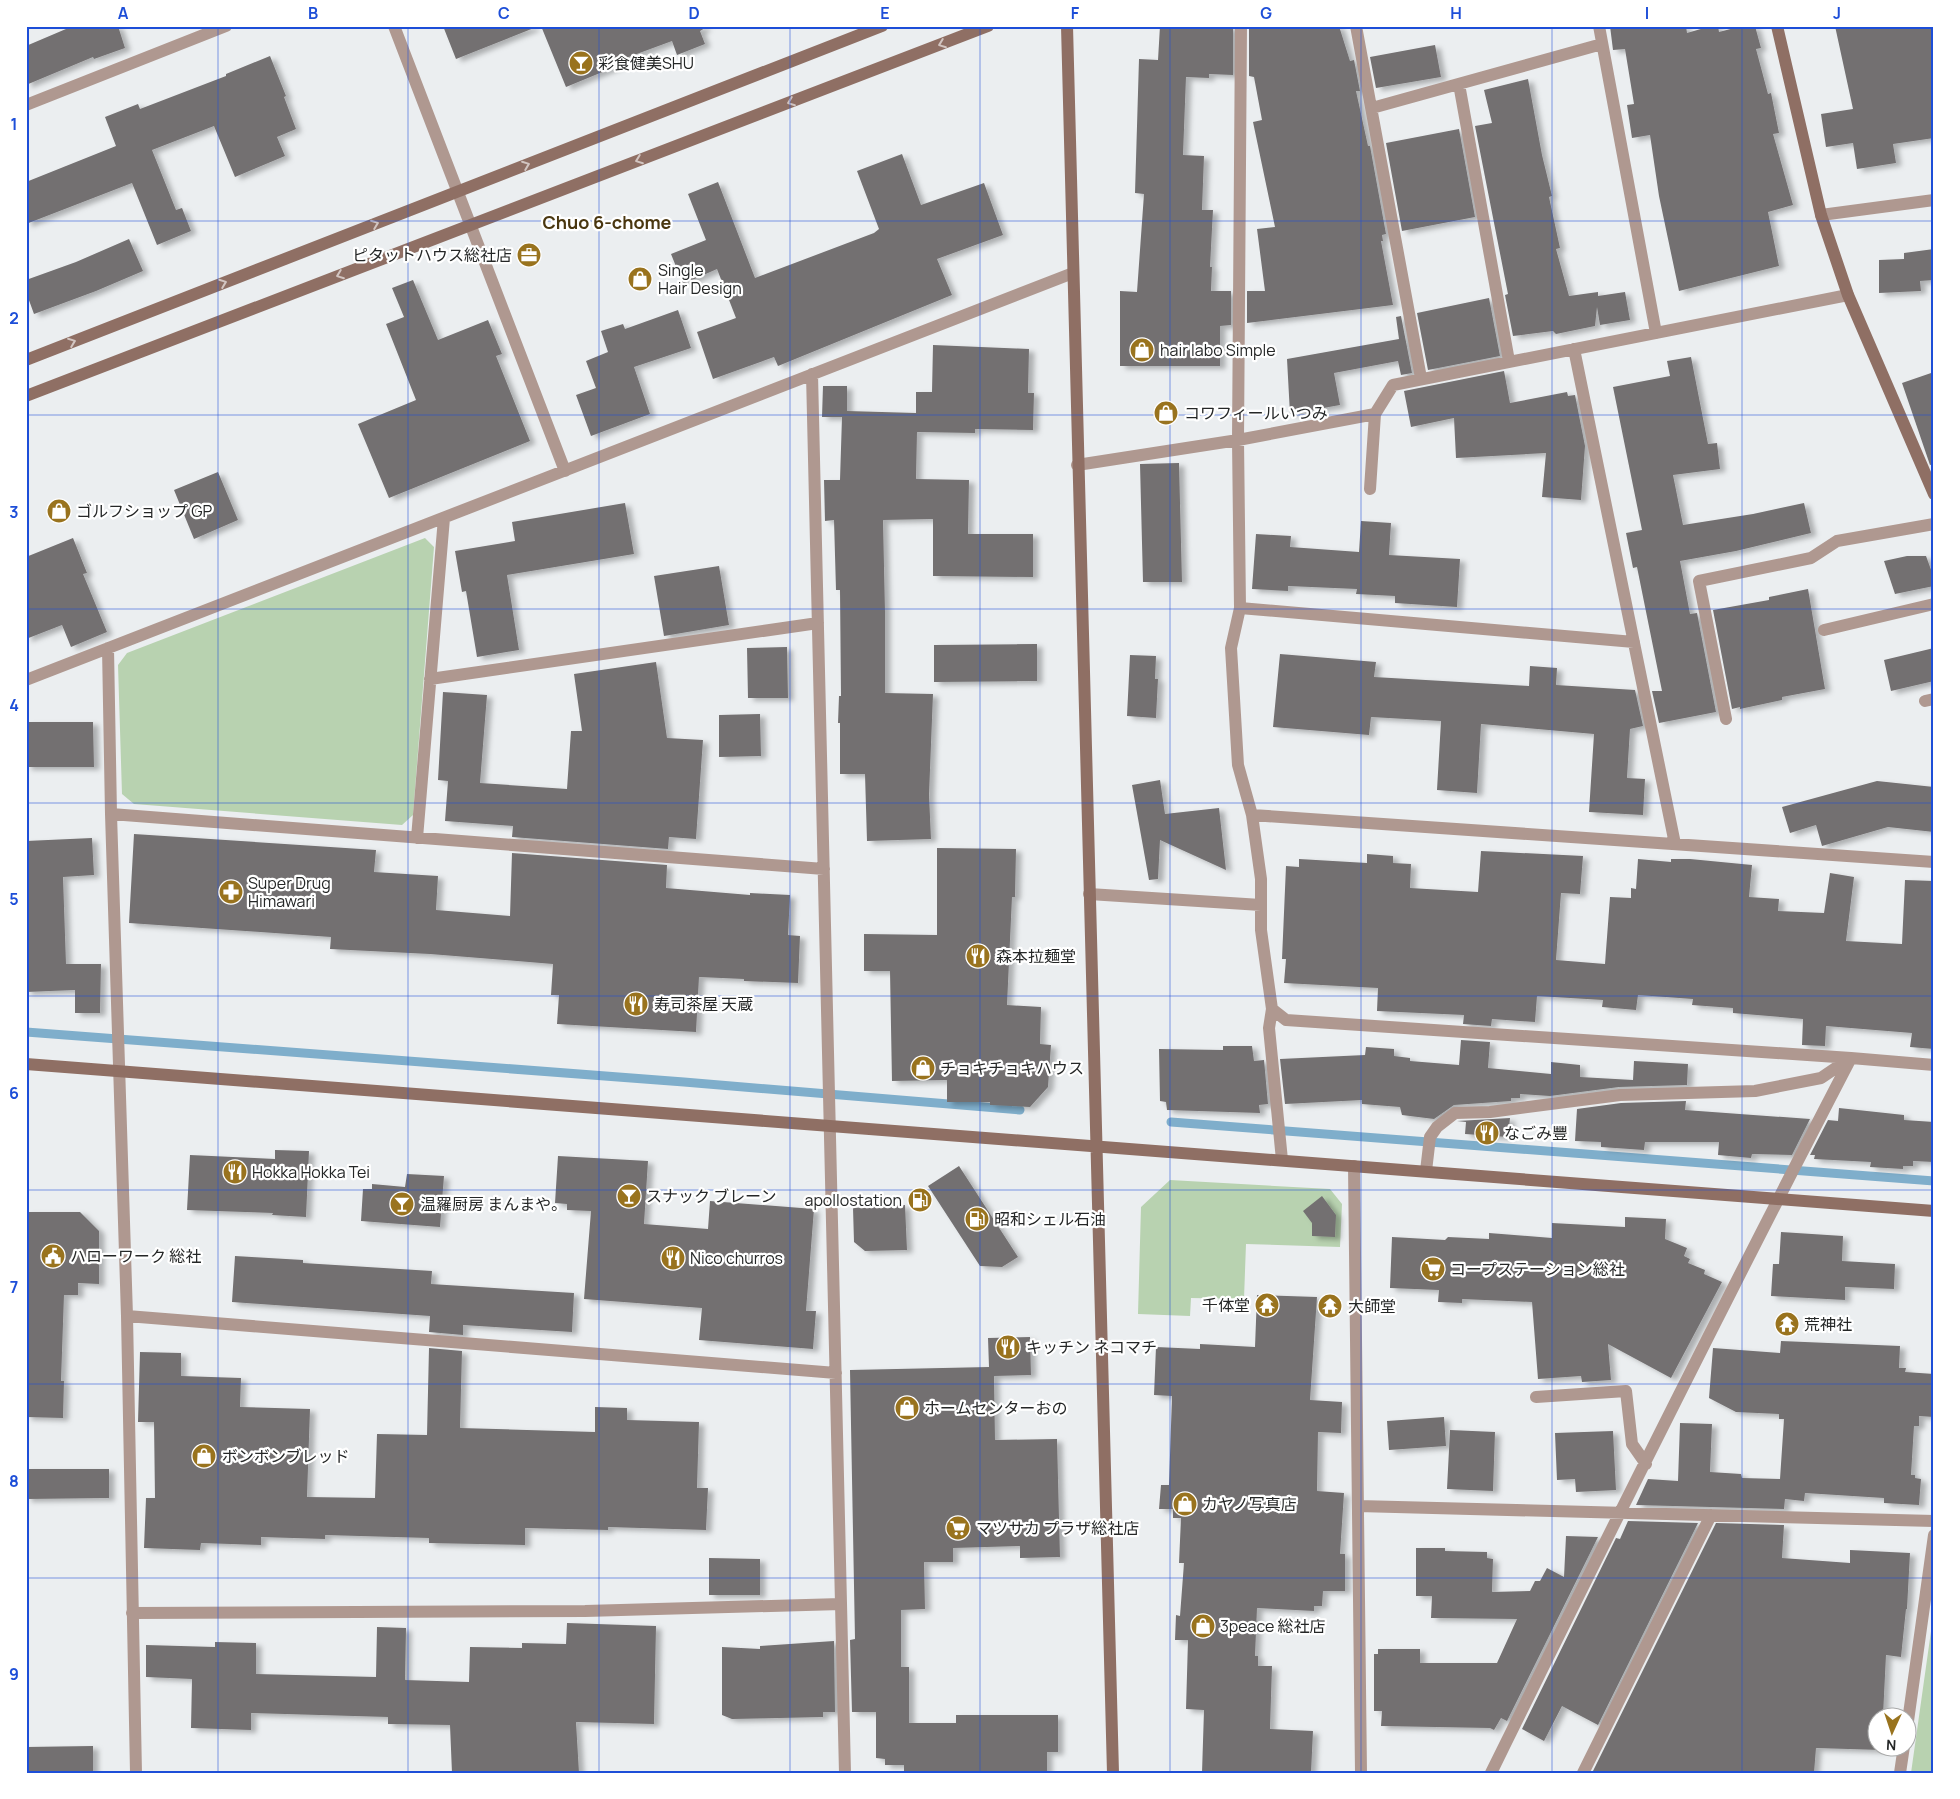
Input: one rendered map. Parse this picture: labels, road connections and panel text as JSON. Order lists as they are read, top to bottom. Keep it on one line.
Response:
{"districts":["Chuo 6-chome"],"places":{"bar":["彩食健美SHU","スナック ブレーン","温羅厨房 まんまや。"],"office":["ピタットハウス総社店"],"shop":["Single Hair Design","hair labo Simple","コワフィールいつみ","ゴルフショップ GP","チョキチョキハウス","ホームセンターおの","ボンボンブレッド","カヤノ写真店","3peace 総社店"],"pharmacy":["Super Drug Himawari"],"restaurant":["森本拉麺堂","寿司茶屋 天蔵","なごみ豐","Hokka Hokka Tei","Nico churros","キッチン ネコマチ"],"fuel station":["apollostation","昭和シェル石油"],"public building":["ハローワーク 総社"],"supermarket":["コープステーション総社","マツサカ プラザ総社店"],"temple":["千体堂","大師堂","荒神社"]},"north":"bottom","grid":{"columns":["A","B","C","D","E","F","G","H","I","J"],"rows":["1","2","3","4","5","6","7","8","9"]}}
